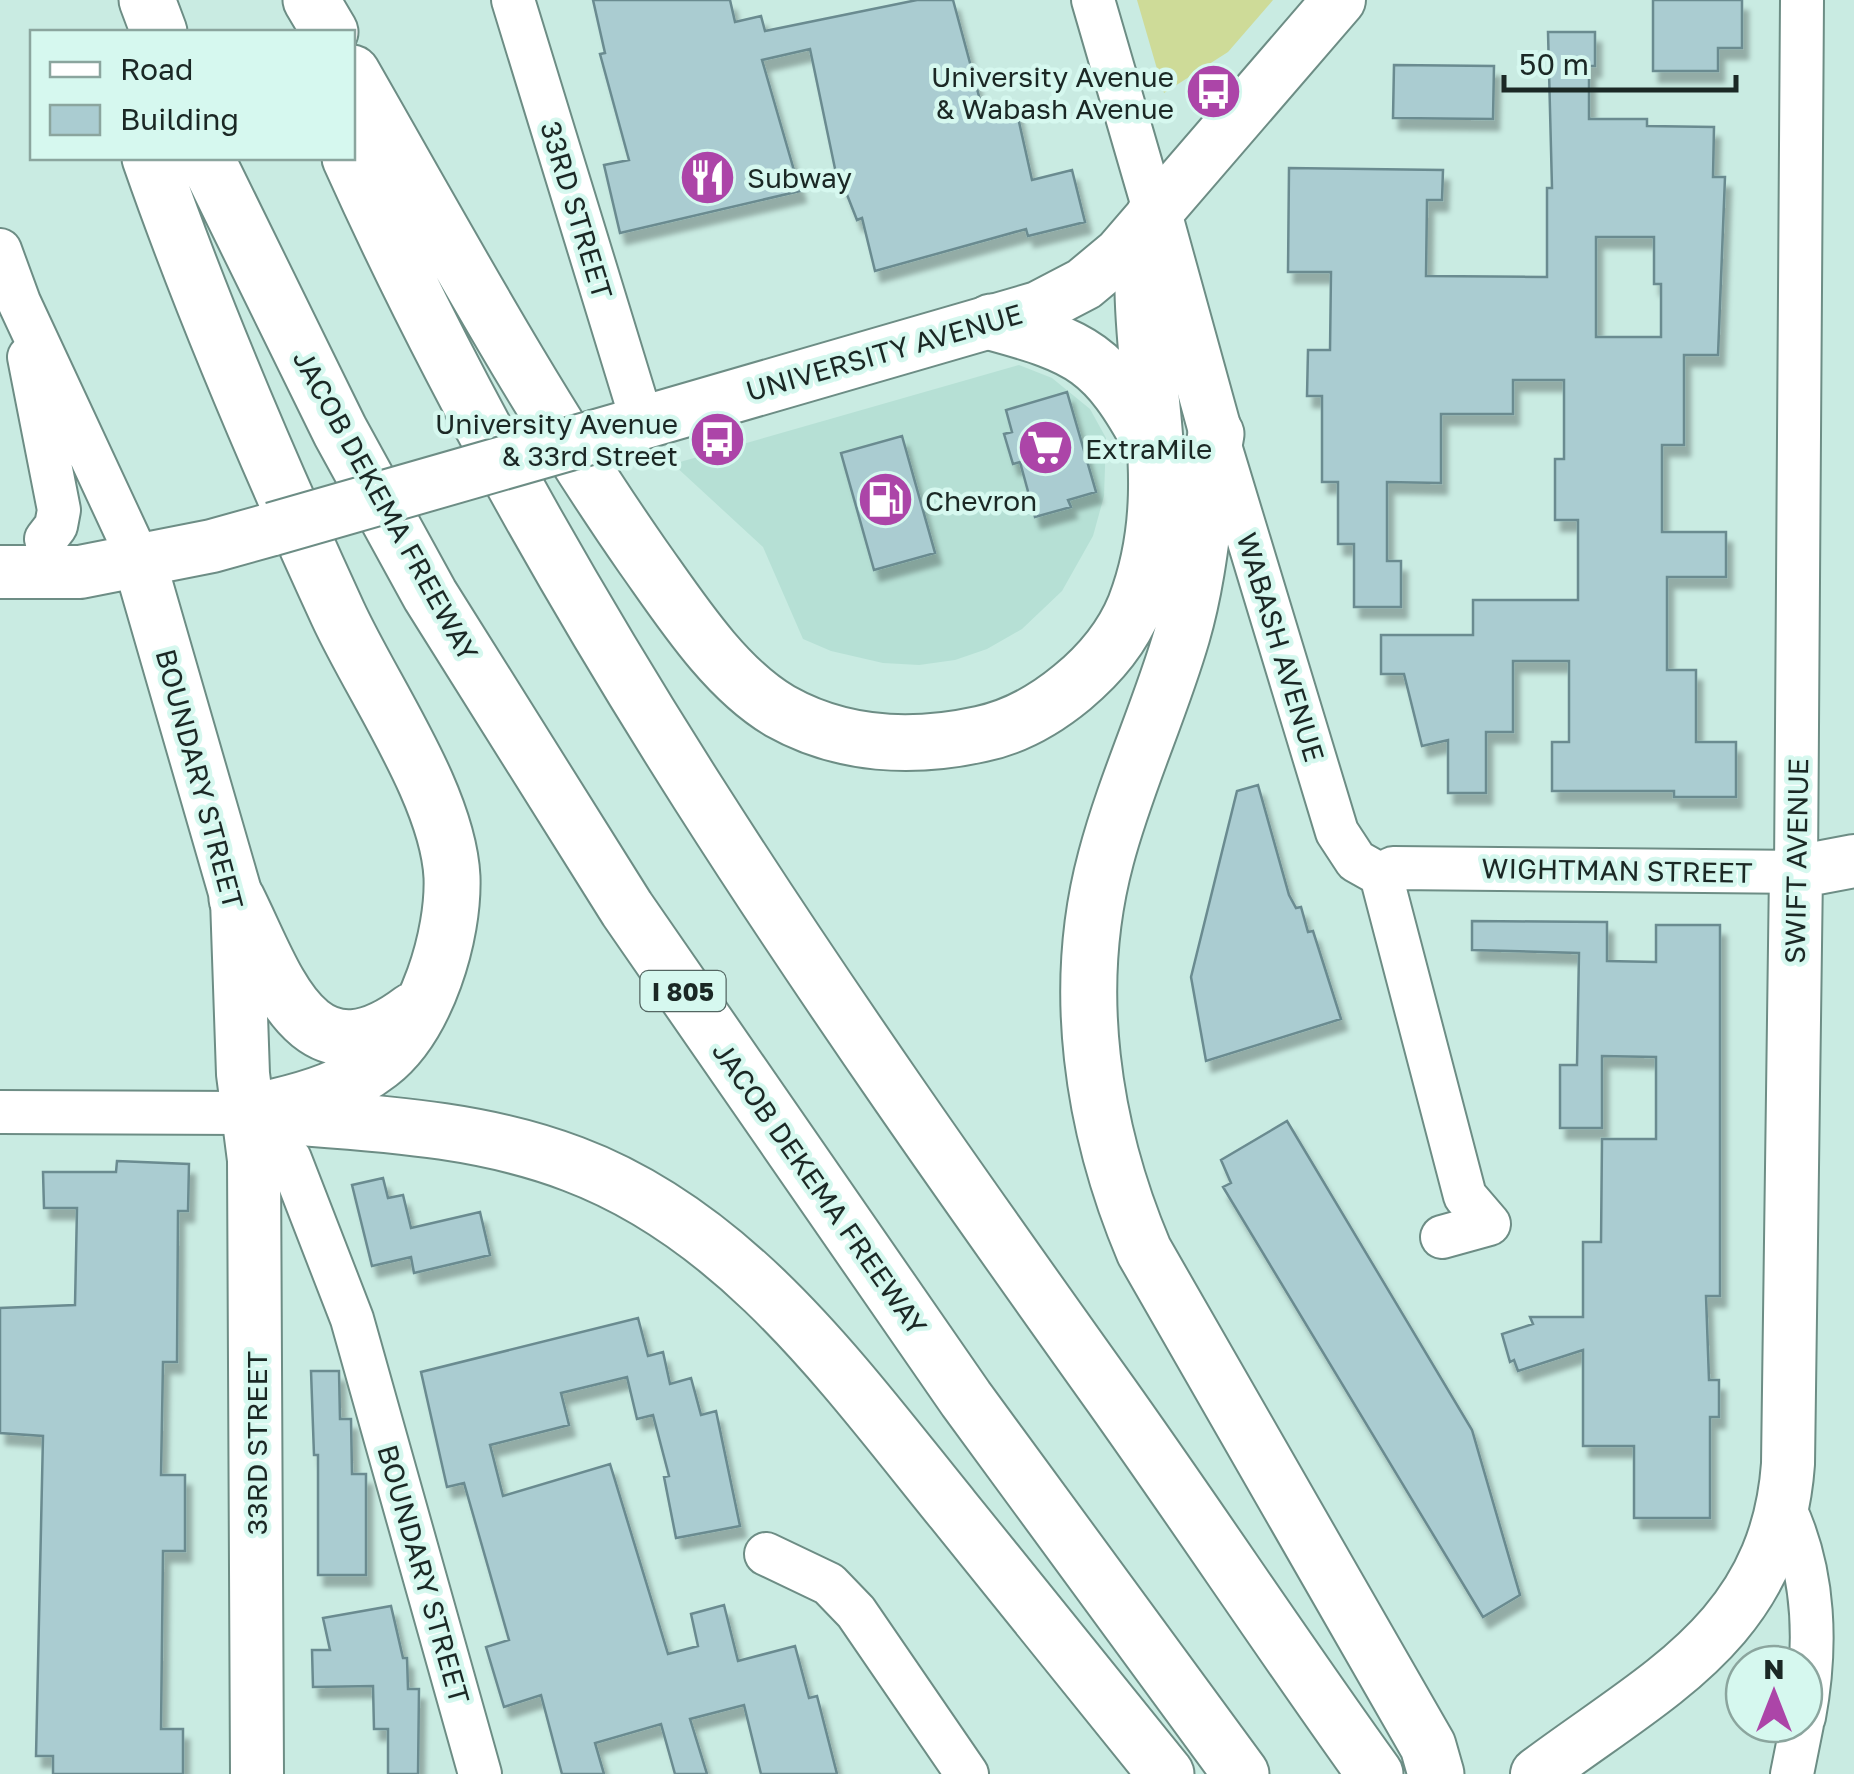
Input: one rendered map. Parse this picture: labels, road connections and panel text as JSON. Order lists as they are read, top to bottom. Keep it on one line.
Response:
{"streets":{"highway":["JACOB DEKEMA FREEWAY","I 805"],"main road":["33RD STREET","UNIVERSITY AVENUE","WABASH AVENUE","BOUNDARY STREET","SWIFT AVENUE","WIGHTMAN STREET"]},"crossings":[["33RD STREET","UNIVERSITY AVENUE"],["33RD STREET","BOUNDARY STREET"],["UNIVERSITY AVENUE","WABASH AVENUE"],["UNIVERSITY AVENUE","BOUNDARY STREET"],["WABASH AVENUE","WIGHTMAN STREET"],["SWIFT AVENUE","WIGHTMAN STREET"]],"places":{"bus stop":["University Avenue & Wabash Avenue","University Avenue & 33rd Street"],"restaurant":["Subway"],"supermarket":["ExtraMile"],"fuel station":["Chevron"]},"legend":["Road","Building"],"scale_bar":"50 m","north":"top"}
